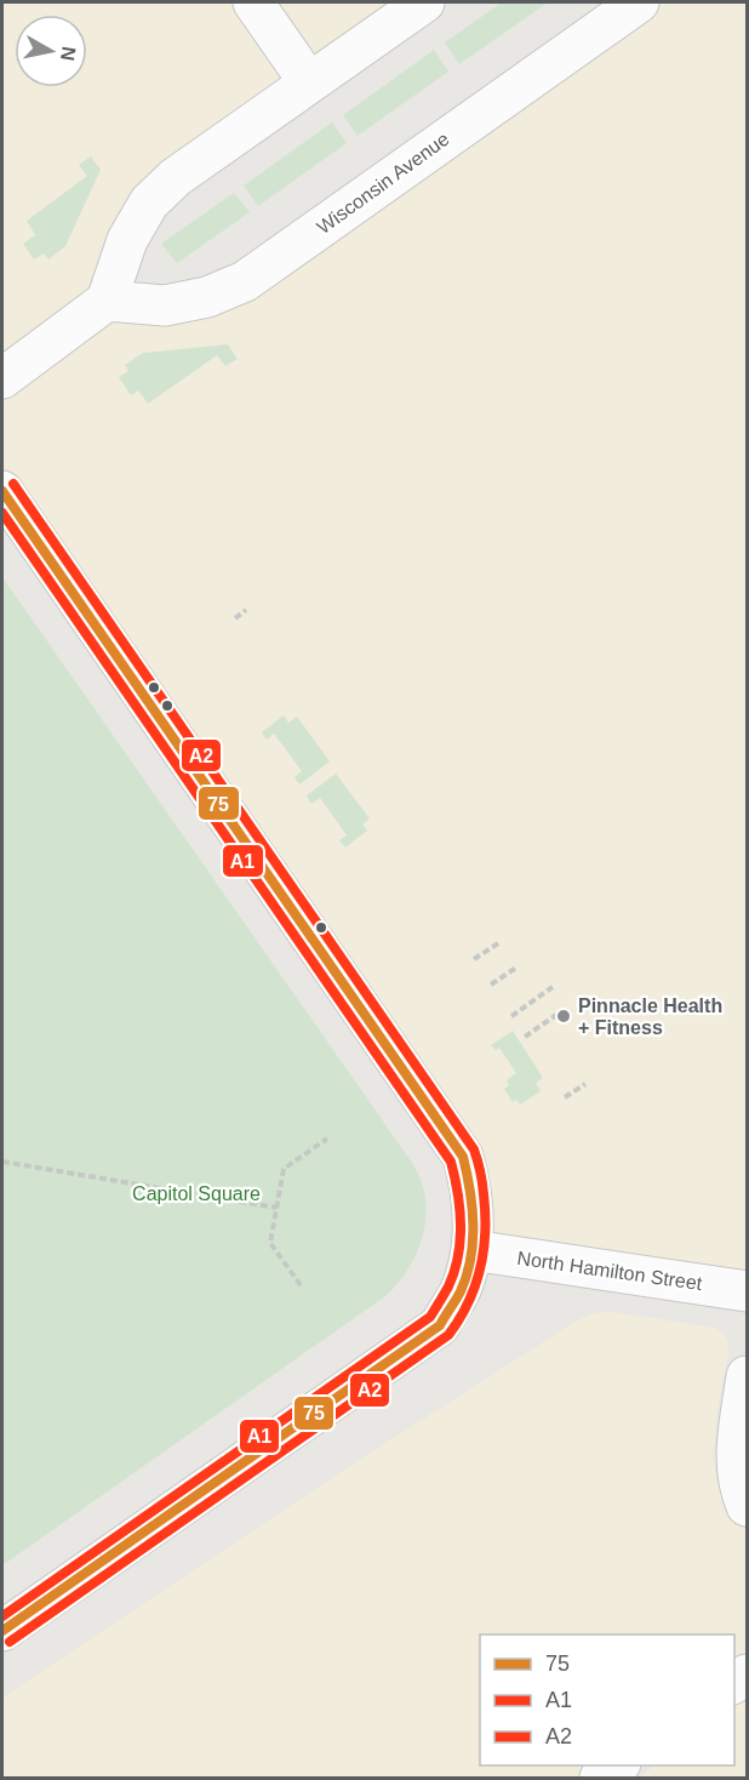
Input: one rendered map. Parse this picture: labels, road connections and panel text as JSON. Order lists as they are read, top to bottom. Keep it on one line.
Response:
{"streets":{"street":["Wisconsin Avenue","North Hamilton Street"]},"parks":["Capitol Square"],"places":["Pinnacle Health + Fitness"],"lines":["transit line A2","transit line 75","transit line A1"],"legend":["75","A1","A2"],"north":"right"}
